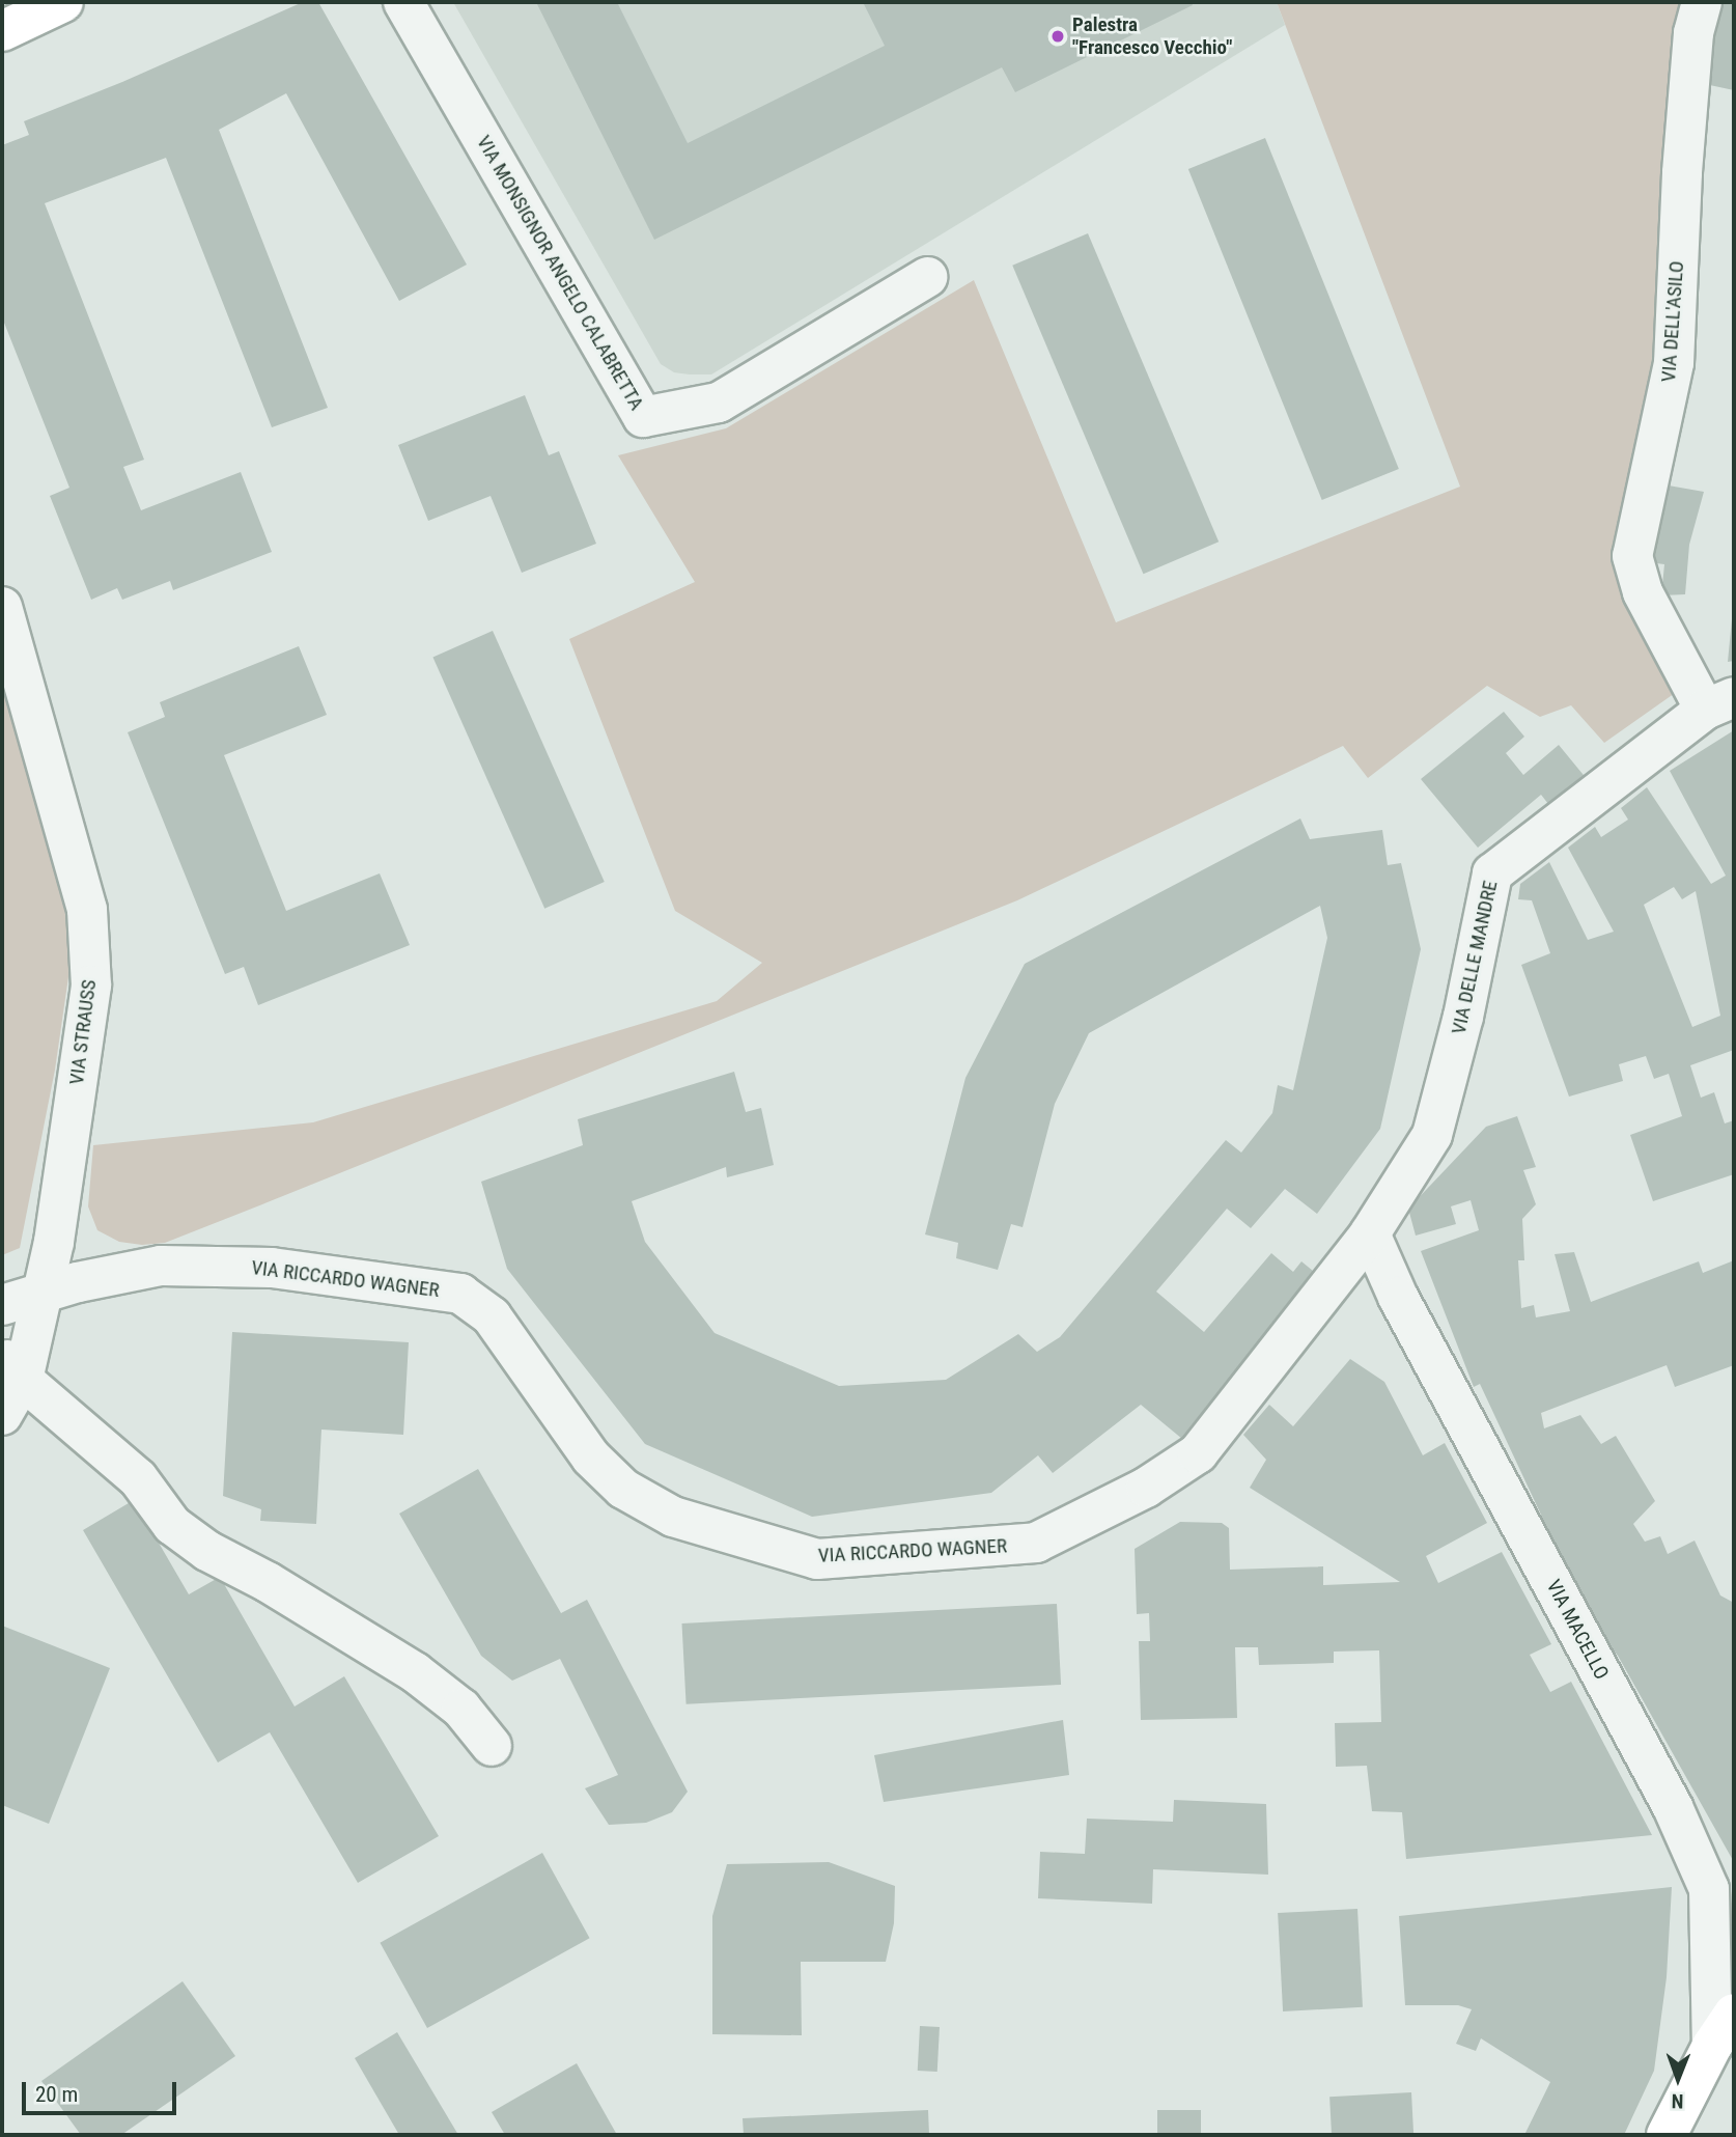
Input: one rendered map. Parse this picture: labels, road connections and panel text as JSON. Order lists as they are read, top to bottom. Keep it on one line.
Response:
{"streets":{"street":["VIA MONSIGNOR ANGELO CALABRETTA","VIA DELL'ASILO","VIA DELLE MANDRE","VIA STRAUSS","VIA RICCARDO WAGNER","VIA MACELLO"]},"crossings":[["VIA DELL'ASILO","VIA DELLE MANDRE"],["VIA DELLE MANDRE","VIA RICCARDO WAGNER"],["VIA DELLE MANDRE","VIA MACELLO"],["VIA STRAUSS","VIA RICCARDO WAGNER"],["VIA RICCARDO WAGNER","VIA MACELLO"]],"places":["Palestra \"Francesco Vecchio\""],"scale_bar":"20 m","north":"bottom"}
